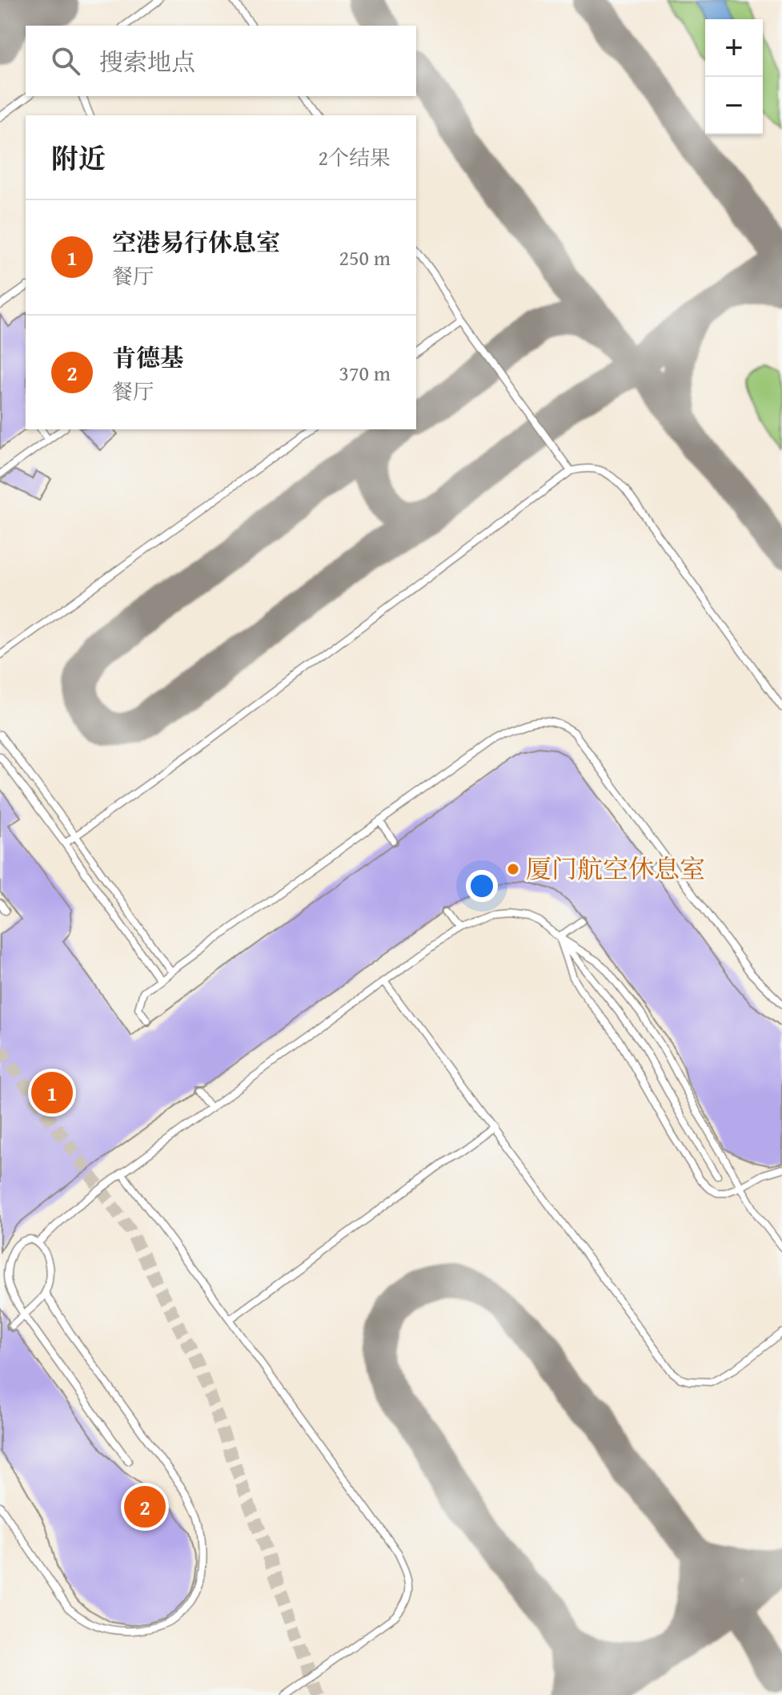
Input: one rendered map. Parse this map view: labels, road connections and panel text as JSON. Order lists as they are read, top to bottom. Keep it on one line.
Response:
{"places":["厦门航空休息室"],"page":{"map_buttons":["+","−"],"search":"搜索地点","heading":["附近","2个结果"],"list":[{"mark":"1","name":"空港易行休息室","note":"餐厅","value":"250 m"},{"mark":"2","name":"肯德基","note":"餐厅","value":"370 m"}],"pins":["1","2"]}}
